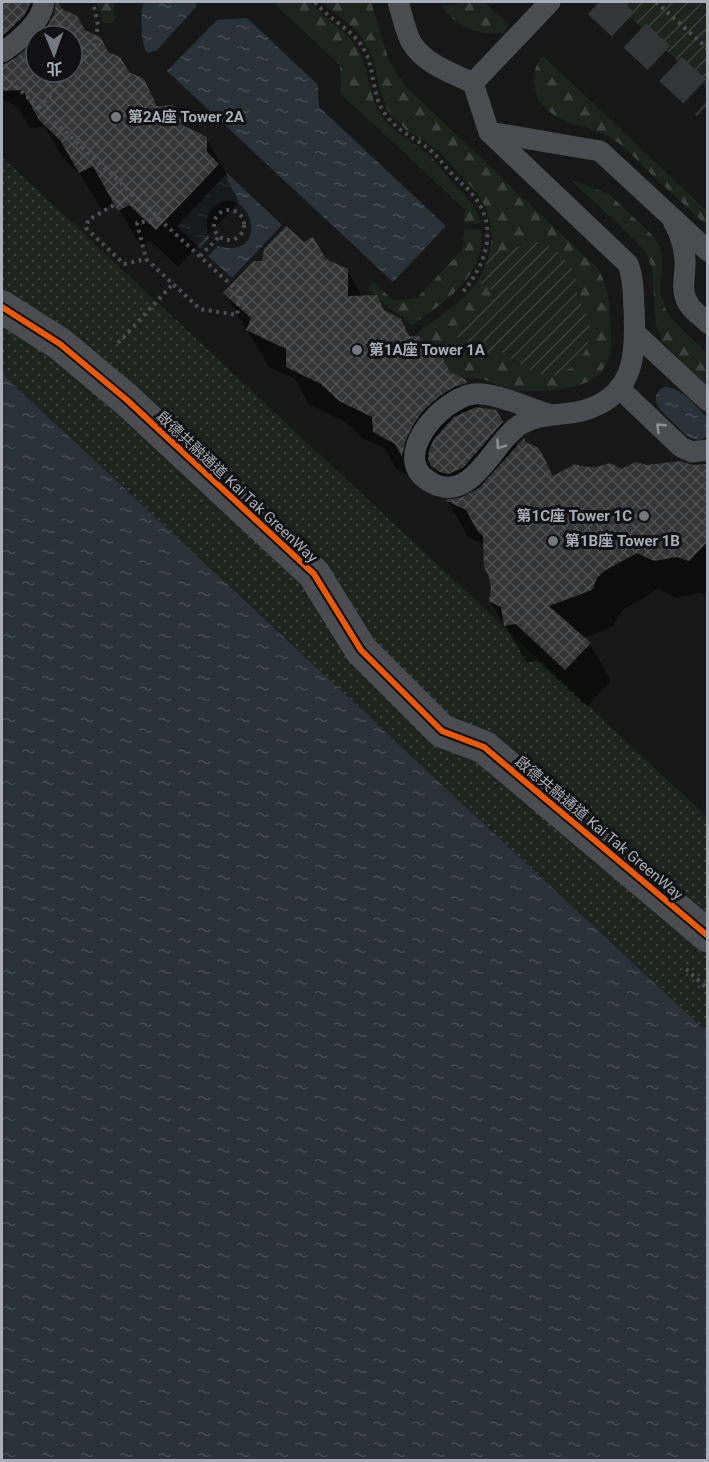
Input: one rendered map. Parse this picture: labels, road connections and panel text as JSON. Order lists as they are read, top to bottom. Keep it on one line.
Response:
{"streets":{"street":["啟德共融通道 Kai Tak GreenWay"]},"places":["第2A座 Tower 2A","第1A座 Tower 1A","第1C座 Tower 1C","第1B座 Tower 1B"],"north":"bottom"}
